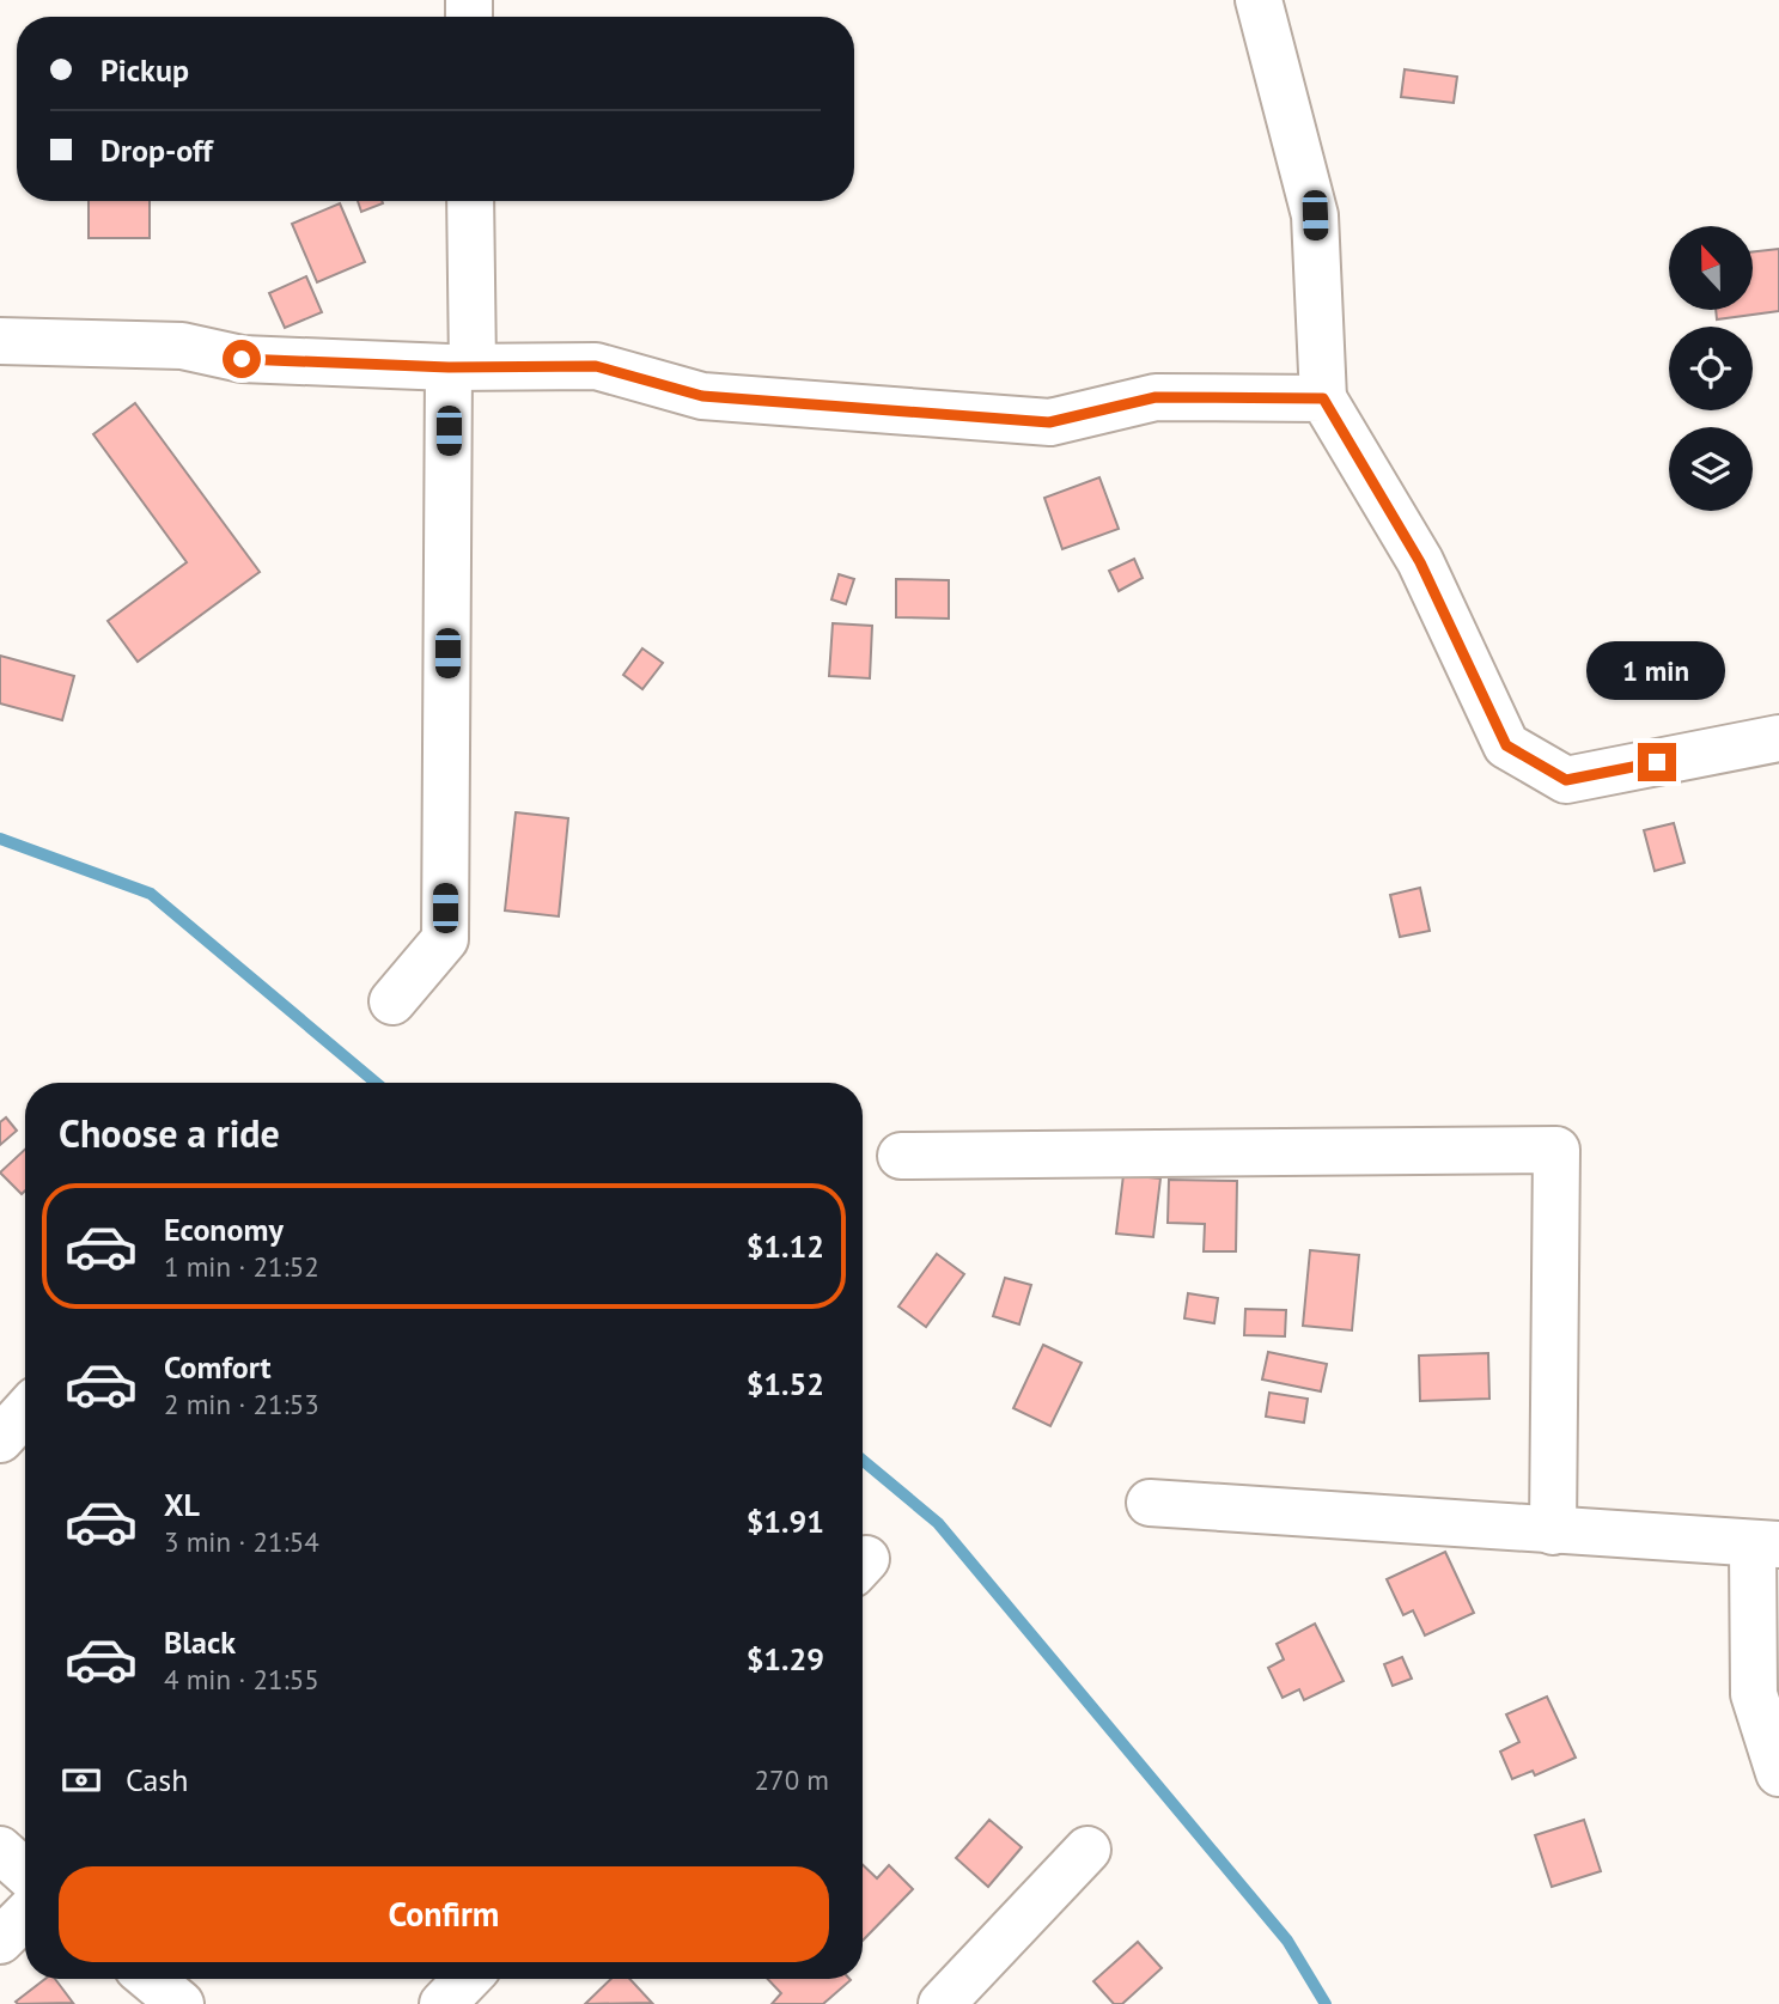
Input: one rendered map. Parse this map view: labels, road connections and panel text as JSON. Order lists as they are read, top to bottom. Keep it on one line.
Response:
{"north":"top","page":{"banner":["Pickup","Drop-off"],"bubble":"1 min","heading":"Choose a ride","list":[{"name":"Economy","note":"1 min · 21:52","value":"$1.12"},{"name":"Comfort","note":"2 min · 21:53","value":"$1.52"},{"name":"XL","note":"3 min · 21:54","value":"$1.91"},{"name":"Black","note":"4 min · 21:55","value":"$1.29"}],"pay":["Cash","270 m"],"buttons":"Confirm"}}
